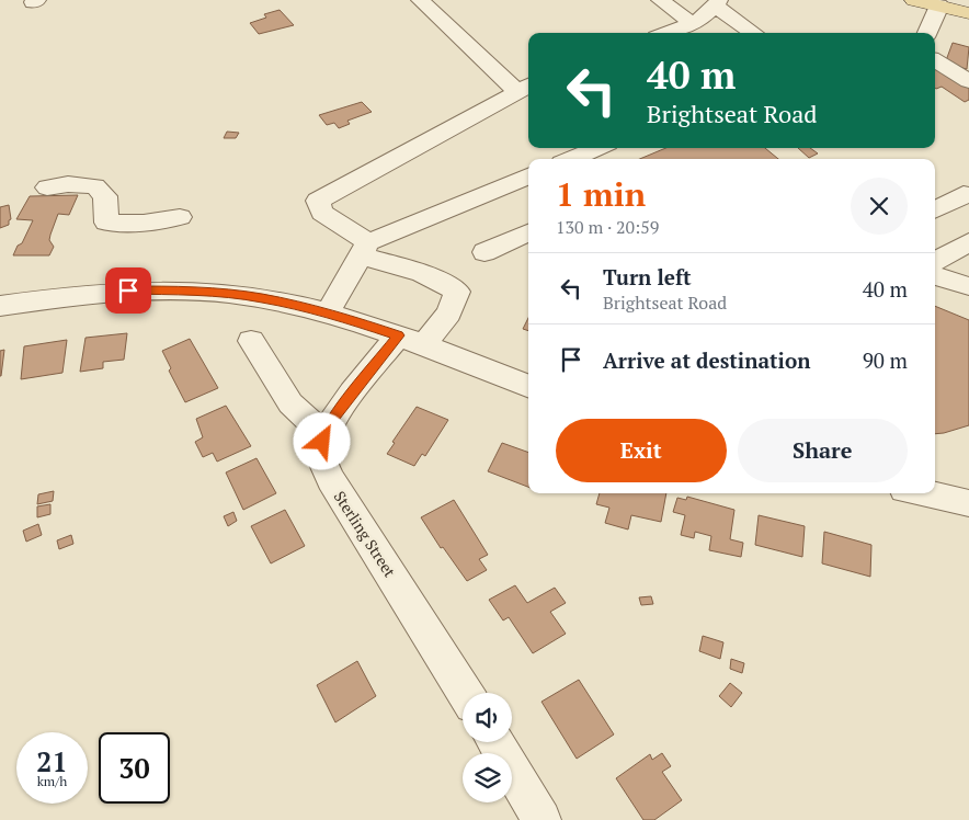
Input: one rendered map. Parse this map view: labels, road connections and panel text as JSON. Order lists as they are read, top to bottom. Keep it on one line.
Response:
{"streets":{"street":["Sterling Street"]},"page":{"turn":["40 m","Brightseat Road"],"heading":["1 min","130 m · 20:59"],"list":[{"name":"Turn left","note":"Brightseat Road","value":"40 m"},{"name":"Arrive at destination","value":"90 m"}],"buttons":["Exit","Share"],"speed":"21 km/h","limit":"30"}}
